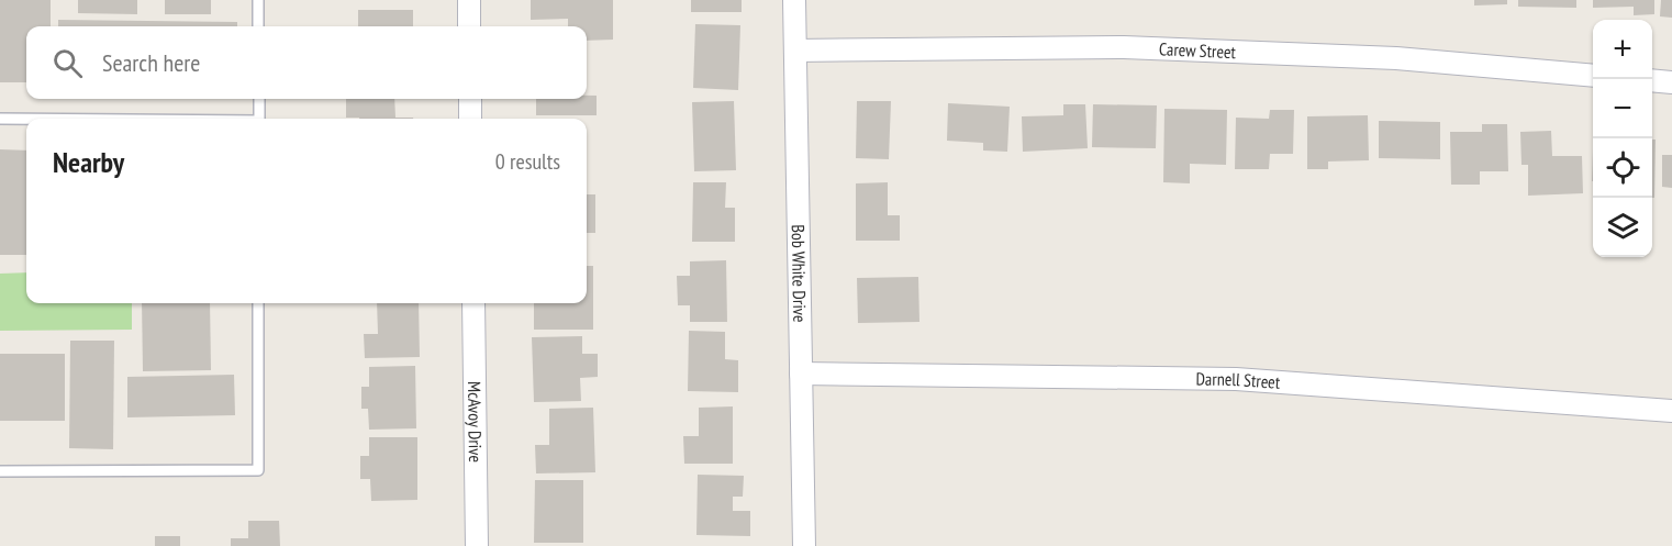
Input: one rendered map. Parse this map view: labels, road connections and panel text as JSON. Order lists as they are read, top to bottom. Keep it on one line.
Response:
{"streets":{"street":["Carew Street","Bob White Drive","Darnell Street","McAvoy Drive"]},"crossings":[["Carew Street","Bob White Drive"],["Bob White Drive","Darnell Street"]],"page":{"map_buttons":["+","−"],"search":"Search here","heading":["Nearby","0 results"]}}
